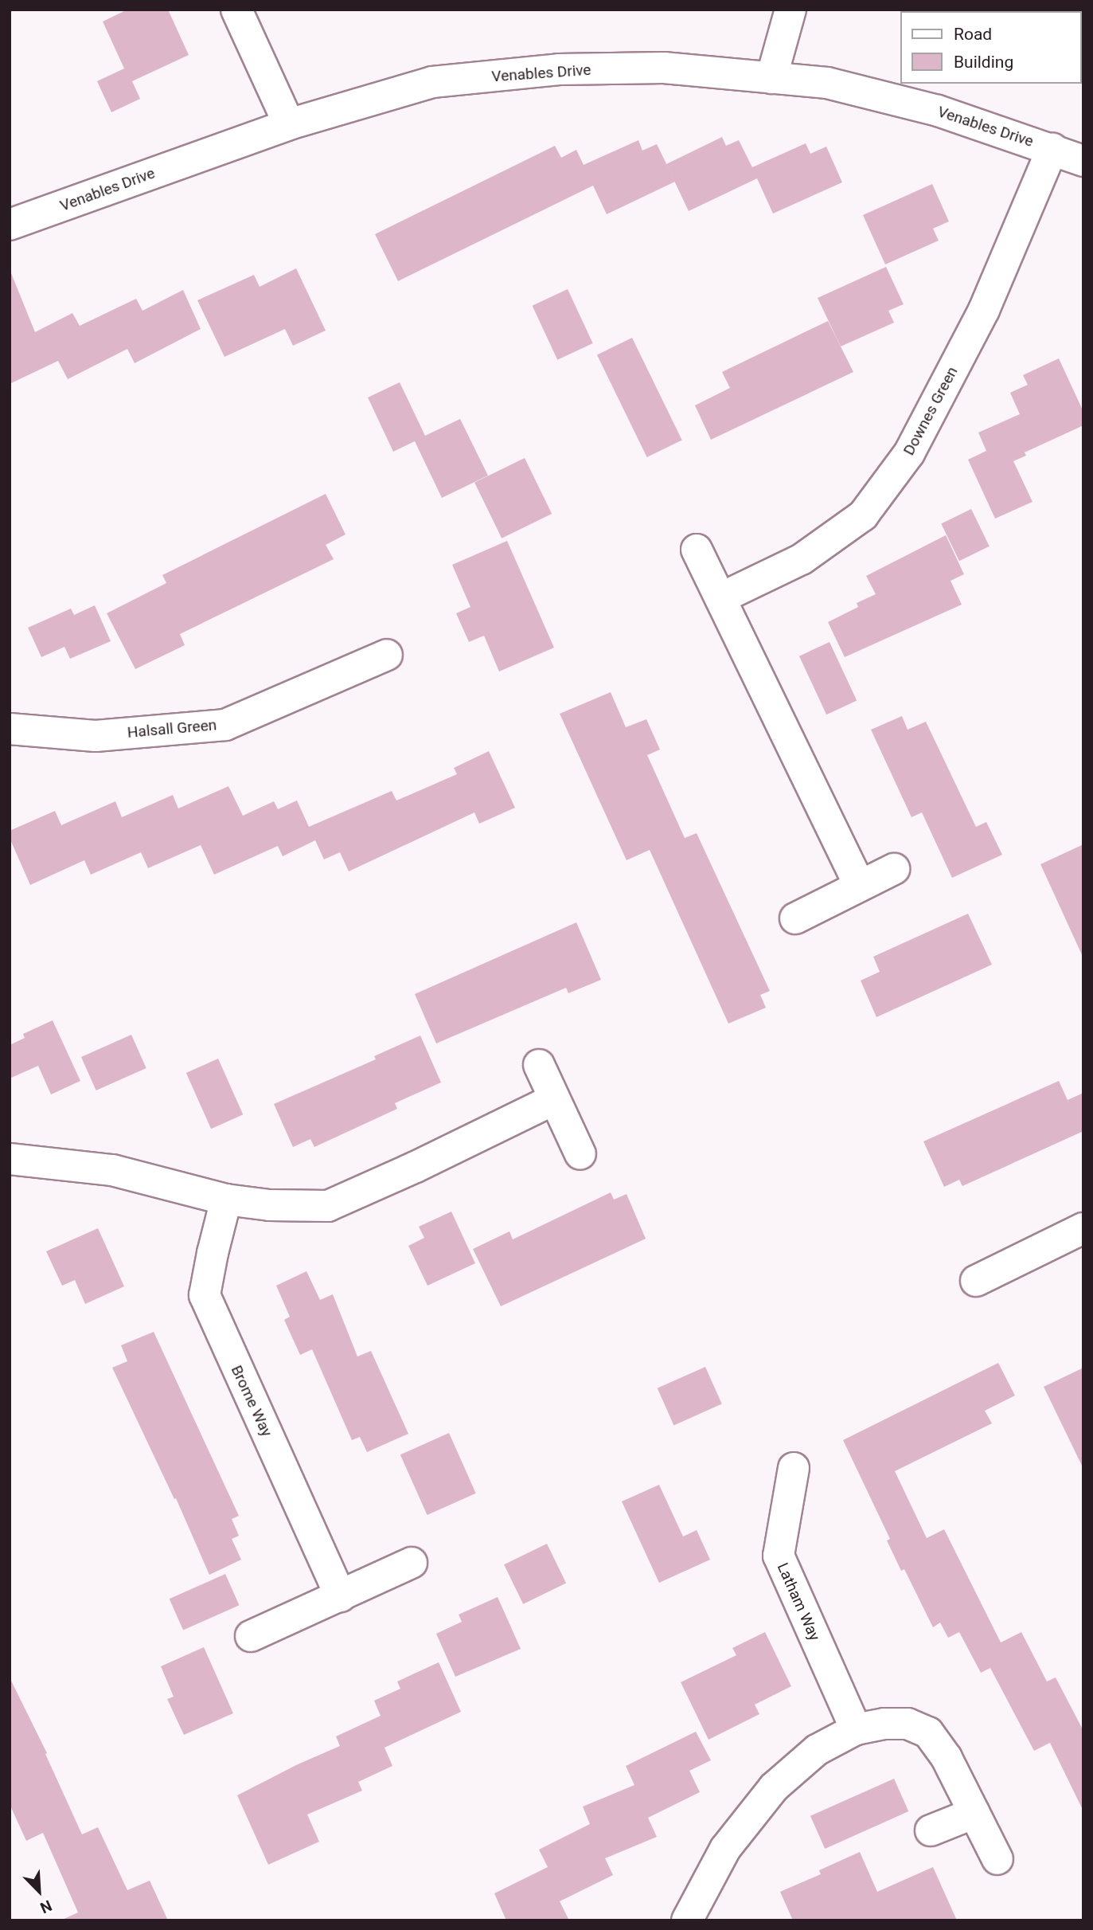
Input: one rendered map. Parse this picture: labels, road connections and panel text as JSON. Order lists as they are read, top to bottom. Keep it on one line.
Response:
{"streets":{"street":["Venables Drive","Downes Green","Halsall Green","Brome Way","Latham Way"]},"crossings":[["Venables Drive","Downes Green"]],"legend":["Road","Building"],"north":"bottom right"}
